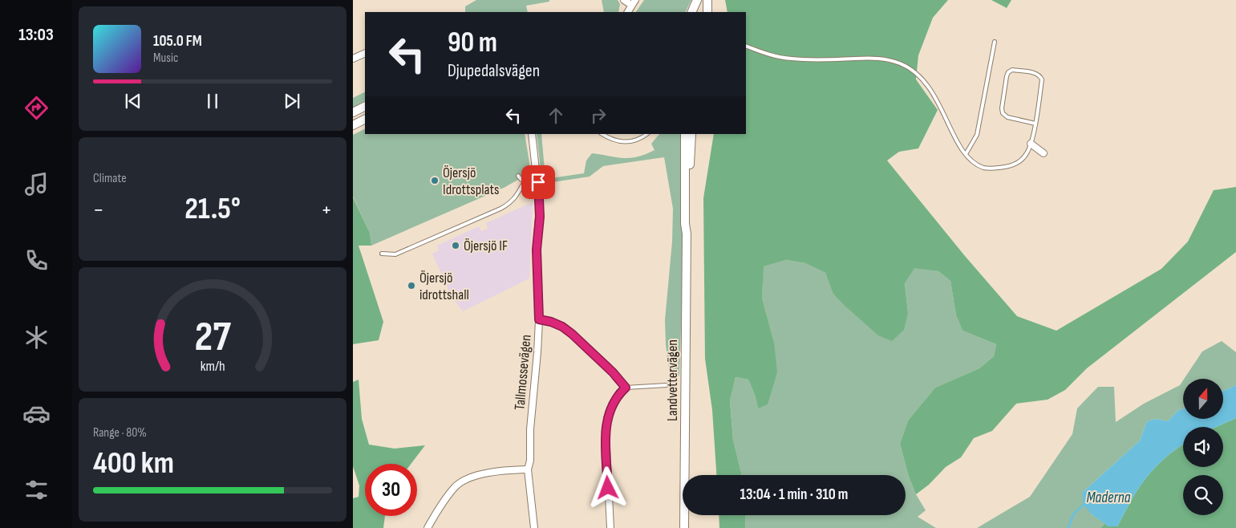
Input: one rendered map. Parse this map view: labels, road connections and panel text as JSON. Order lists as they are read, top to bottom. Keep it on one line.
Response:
{"streets":{"street":["Tallmossevägen","Landvettervägen"]},"water":["Maderna"],"places":["Öjersjö Idrottsplats","Öjersjö IF","Öjersjö idrottshall"],"north":"top","page":{"tabs":"13:03","turn":["90 m","Djupedalsvägen"],"song":["105.0 FM","Music"],"tile":["Climate",["Range · 80%","400 km"]],"heat":["−","21.5°","+"],"limit":"30","trip":"13:04 · 1 min · 310 m","gauge":["27","km/h"]}}
